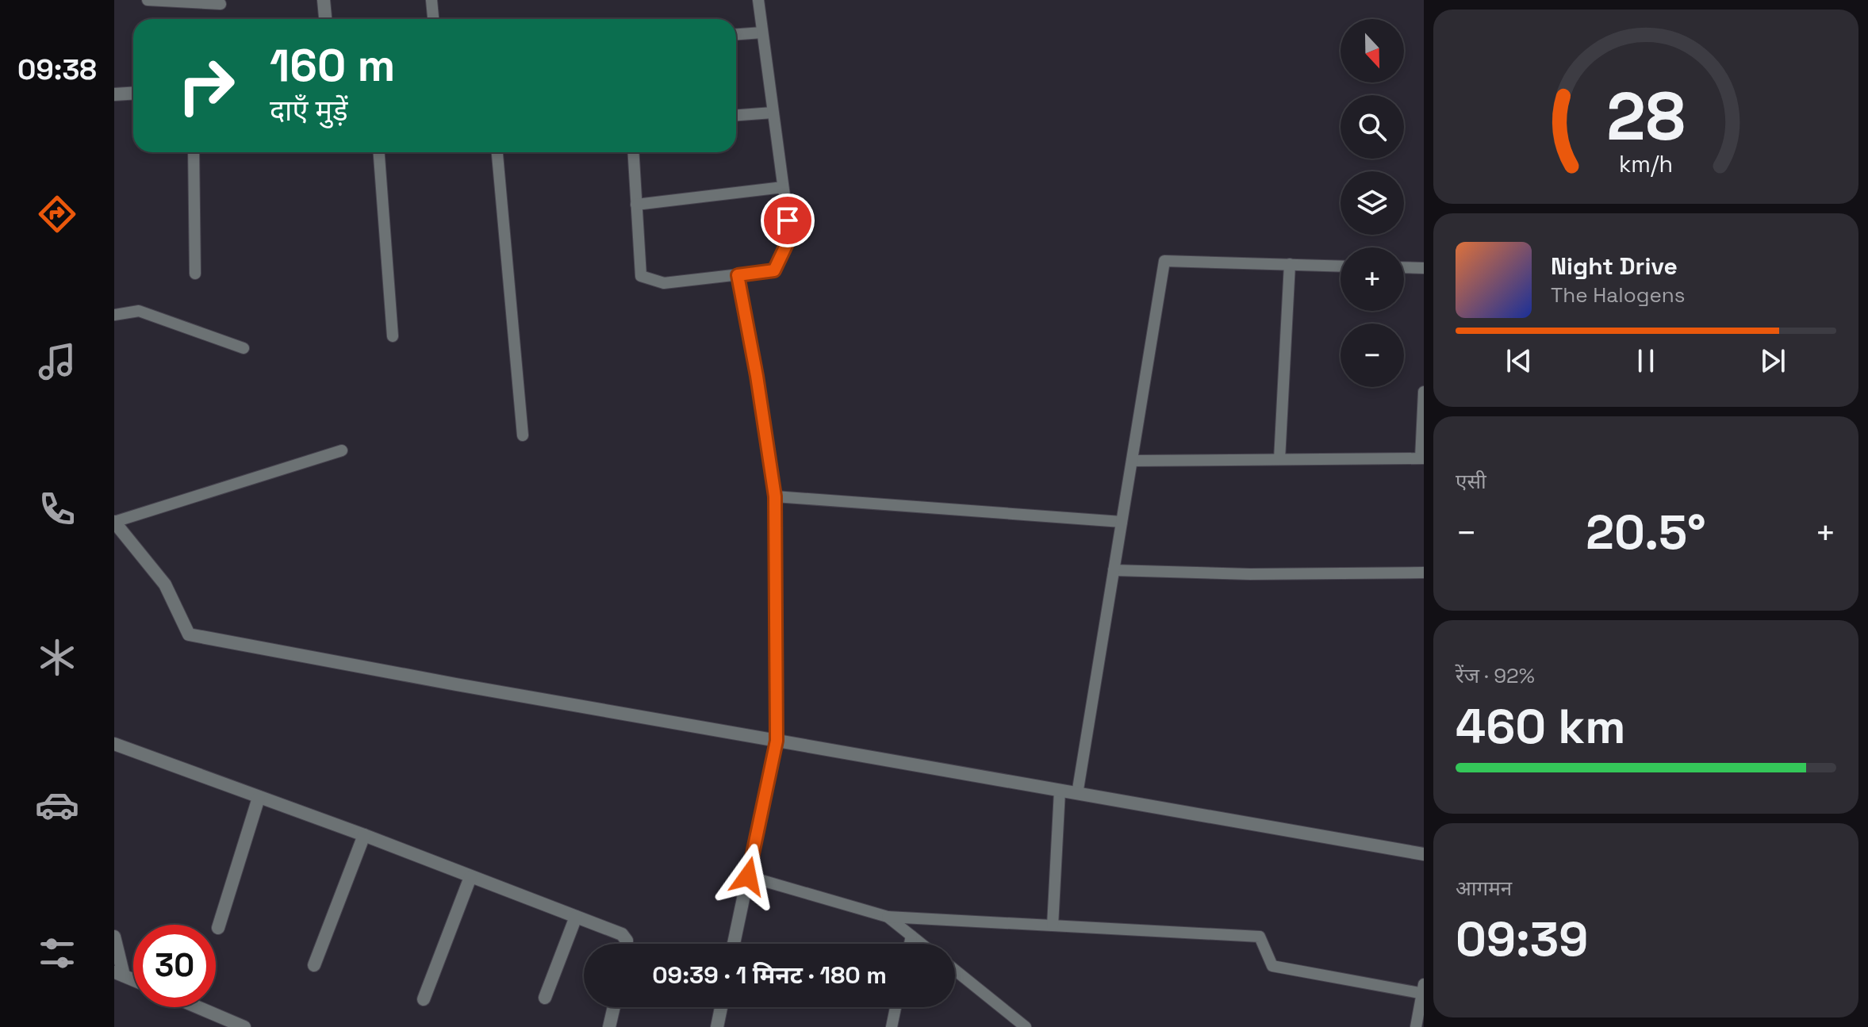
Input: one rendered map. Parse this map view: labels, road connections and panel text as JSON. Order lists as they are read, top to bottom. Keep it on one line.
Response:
{"north":"bottom","page":{"tabs":"09:38","map_buttons":["+","−"],"turn":["160 m","दाएँ मुड़ें"],"song":["Night Drive","The Halogens"],"tile":["एसी",["रेंज · 92%","460 km"],["आगमन","09:39"]],"heat":["−","20.5°","+"],"limit":"30","trip":"09:39 · 1 मिनट · 180 m","gauge":["28","km/h"]}}
